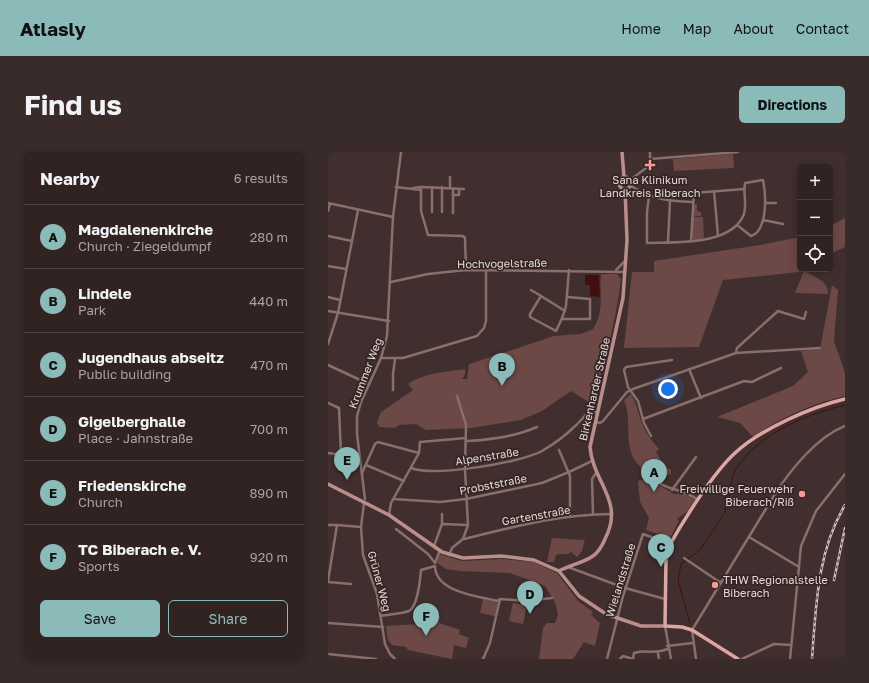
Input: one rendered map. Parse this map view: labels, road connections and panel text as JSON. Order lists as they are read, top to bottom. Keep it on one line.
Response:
{"streets":{"main road":["Birkenharder Straße"],"street":["Hochvogelstraße","Krummer Weg","Alpenstraße","Probststraße","Gartenstraße","Wielandstraße","Grüner Weg"]},"crossings":[["Hochvogelstraße","Krummer Weg"],["Hochvogelstraße","Birkenharder Straße"],["Krummer Weg","Grüner Weg"],["Birkenharder Straße","Alpenstraße"],["Birkenharder Straße","Probststraße"],["Birkenharder Straße","Gartenstraße"]],"places":{"health":["Sana Klinikum Landkreis Biberach"],"other":["Freiwillige Feuerwehr Biberach/Riß","THW Regionalstelle Biberach"]},"page":{"header":"Atlasly","nav":["Home","Map","About","Contact"],"buttons":["Directions",["Save","Share"]],"title":"Find us","heading":["Nearby","6 results"],"map_buttons":["+","−"],"list":[{"mark":"A","name":"Magdalenenkirche","note":"Church · Ziegeldumpf","value":"280 m"},{"mark":"B","name":"Lindele","note":"Park","value":"440 m"},{"mark":"C","name":"Jugendhaus abseitz","note":"Public building","value":"470 m"},{"mark":"D","name":"Gigelberghalle","note":"Place · Jahnstraße","value":"700 m"},{"mark":"E","name":"Friedenskirche","note":"Church","value":"890 m"},{"mark":"F","name":"TC Biberach e. V.","note":"Sports","value":"920 m"}],"pins":["B","E","A","C","D","F"]}}
